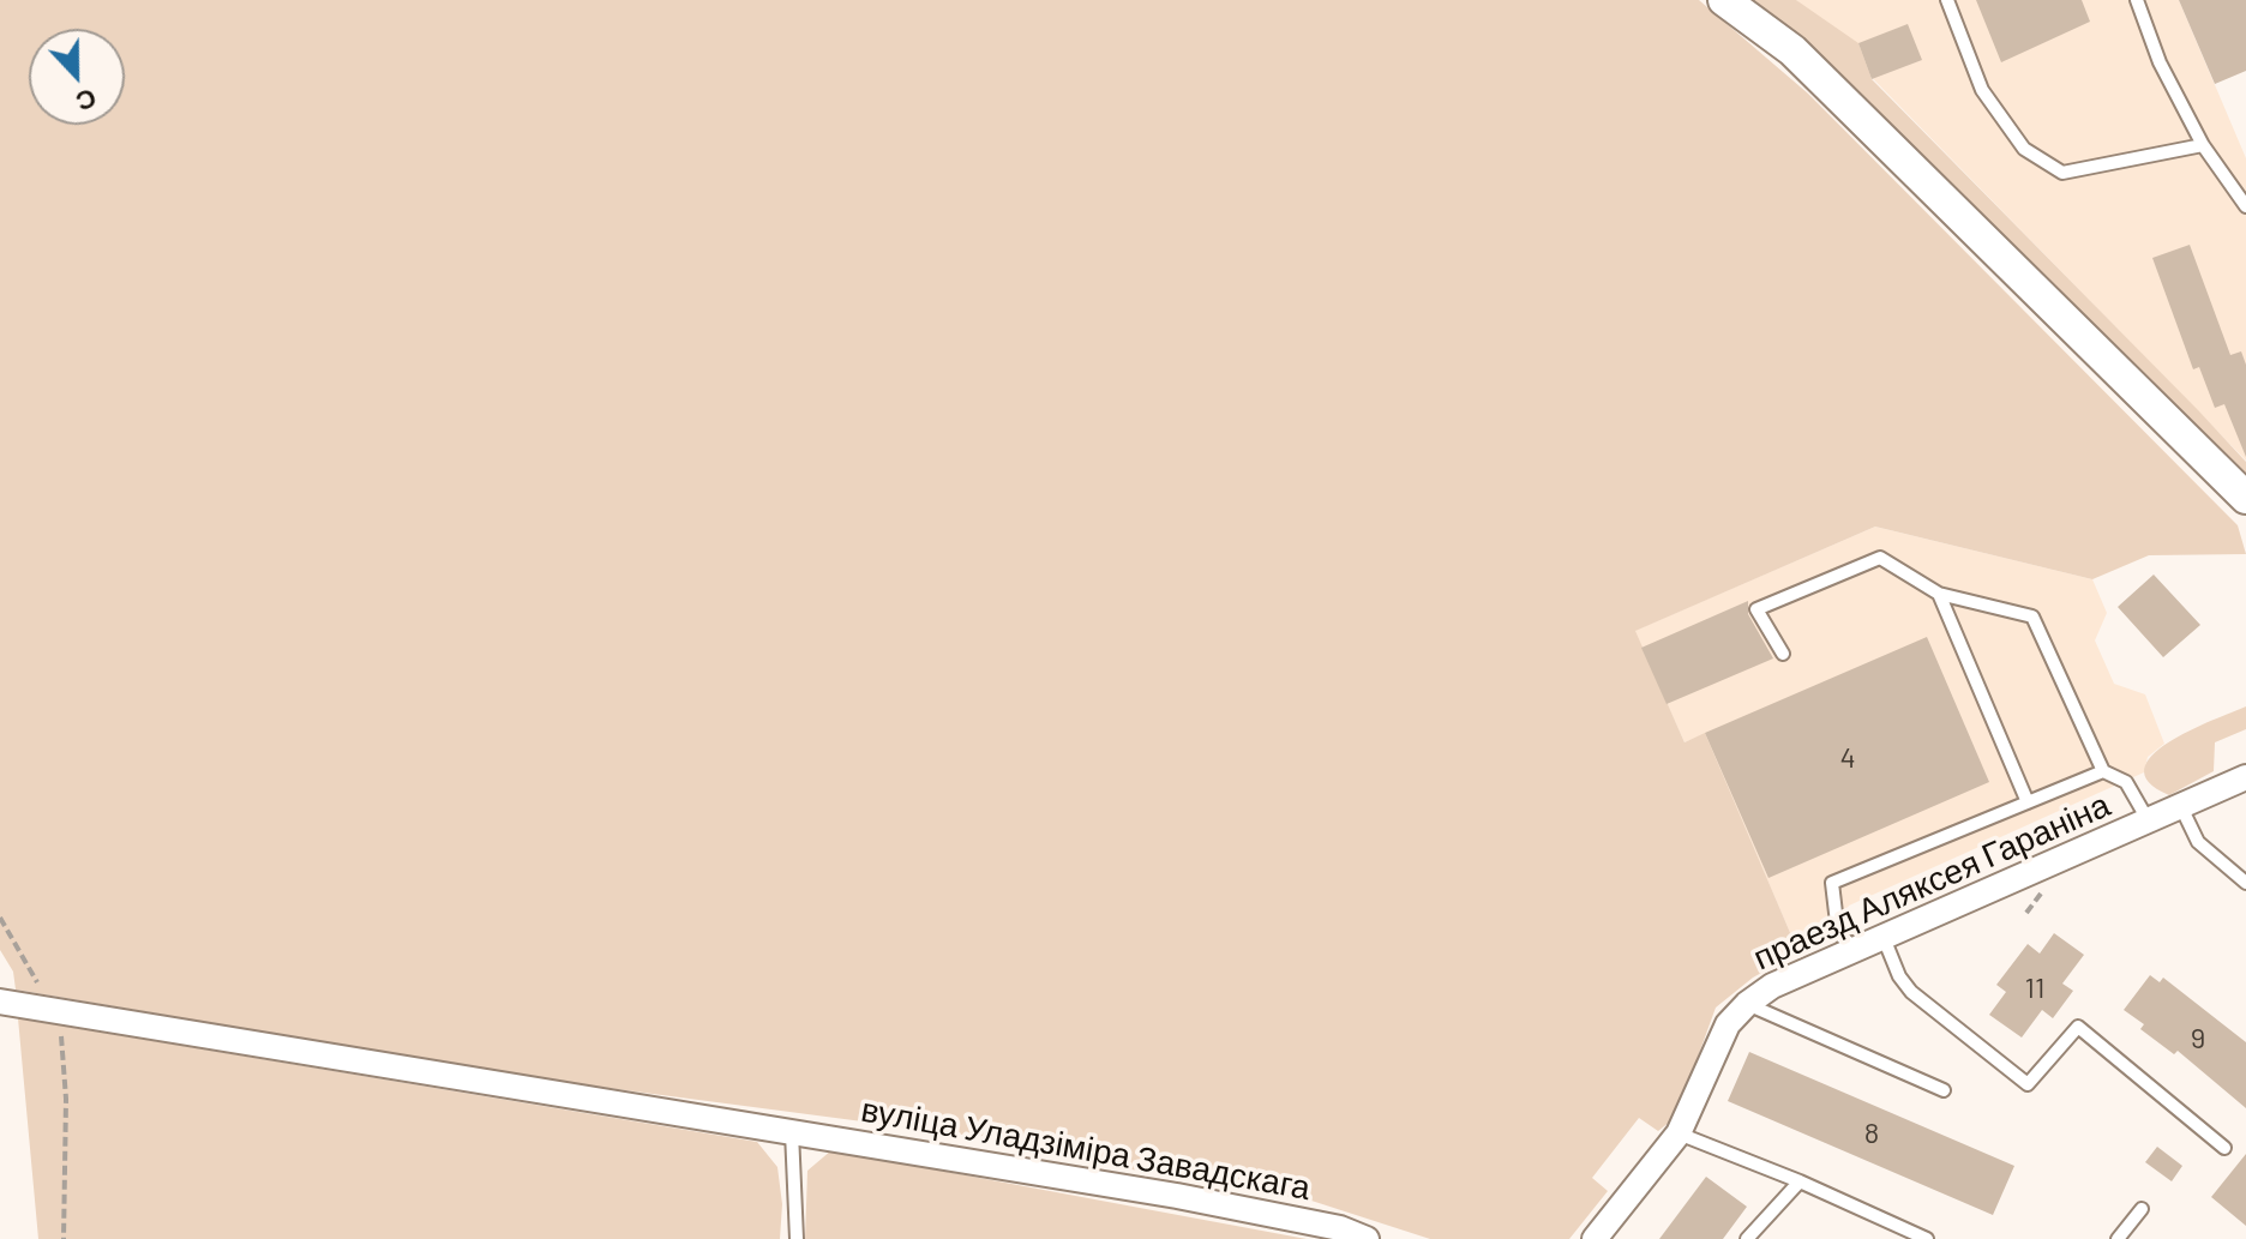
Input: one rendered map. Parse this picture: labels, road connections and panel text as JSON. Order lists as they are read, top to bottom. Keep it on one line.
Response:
{"streets":{"street":["праезд Аляксея Гараніна","вуліца Уладзіміра Завадскага"]},"house_numbers":["4","11","9","8"],"north":"bottom"}
